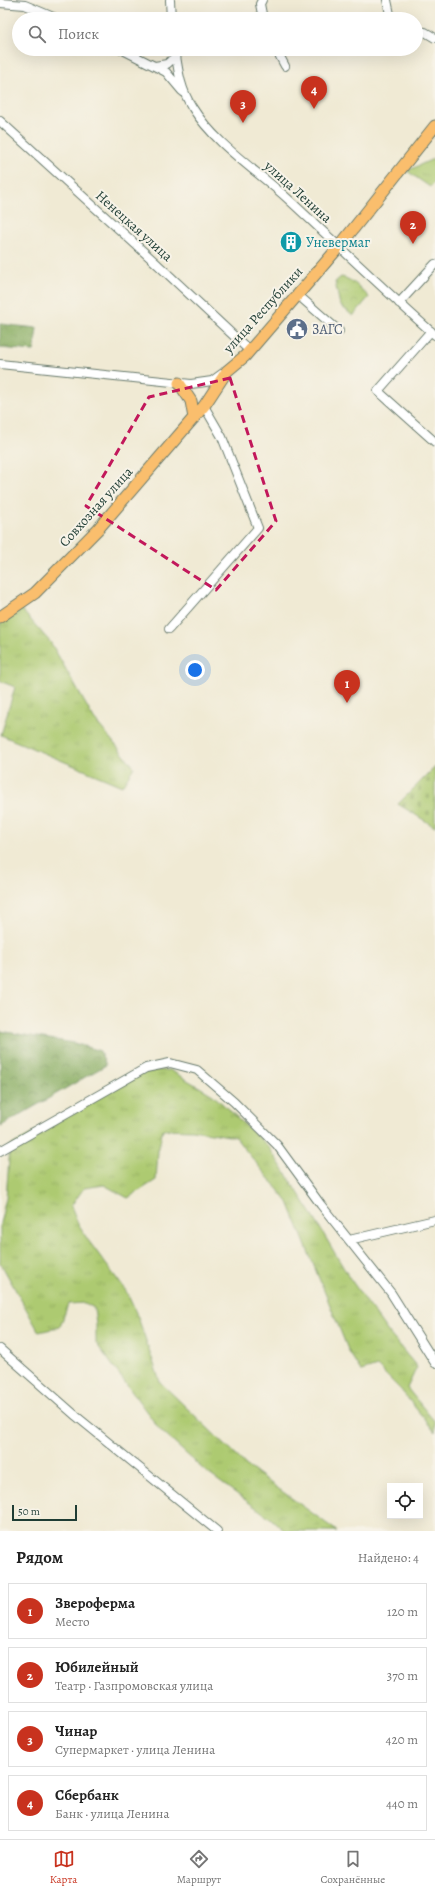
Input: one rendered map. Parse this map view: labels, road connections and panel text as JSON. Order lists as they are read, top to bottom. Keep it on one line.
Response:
{"streets":{"main road":["улица Республики","Совхозная улица"],"street":["улица Ленина","Ненецкая улица"]},"crossings":[["улица Ленина","улица Республики"],["Ненецкая улица","улица Республики"],["улица Республики","Совхозная улица"]],"places":{"building":["Уневермаг"],"public building":["ЗАГС"]},"scale_bar":"50 m","page":{"search":"Поиск","pins":["4","3","2","1"],"scale":"50 m","heading":["Рядом","Найдено: 4"],"list":[{"mark":"1","name":"Звероферма","note":"Место","value":"120 m"},{"mark":"2","name":"Юбилейный","note":"Театр · Газпромовская улица","value":"370 m"},{"mark":"3","name":"Чинар","note":"Супермаркет · улица Ленина","value":"420 m"},{"mark":"4","name":"Сбербанк","note":"Банк · улица Ленина","value":"440 m"}],"nav":["Карта","Маршрут","Сохранённые"]}}
